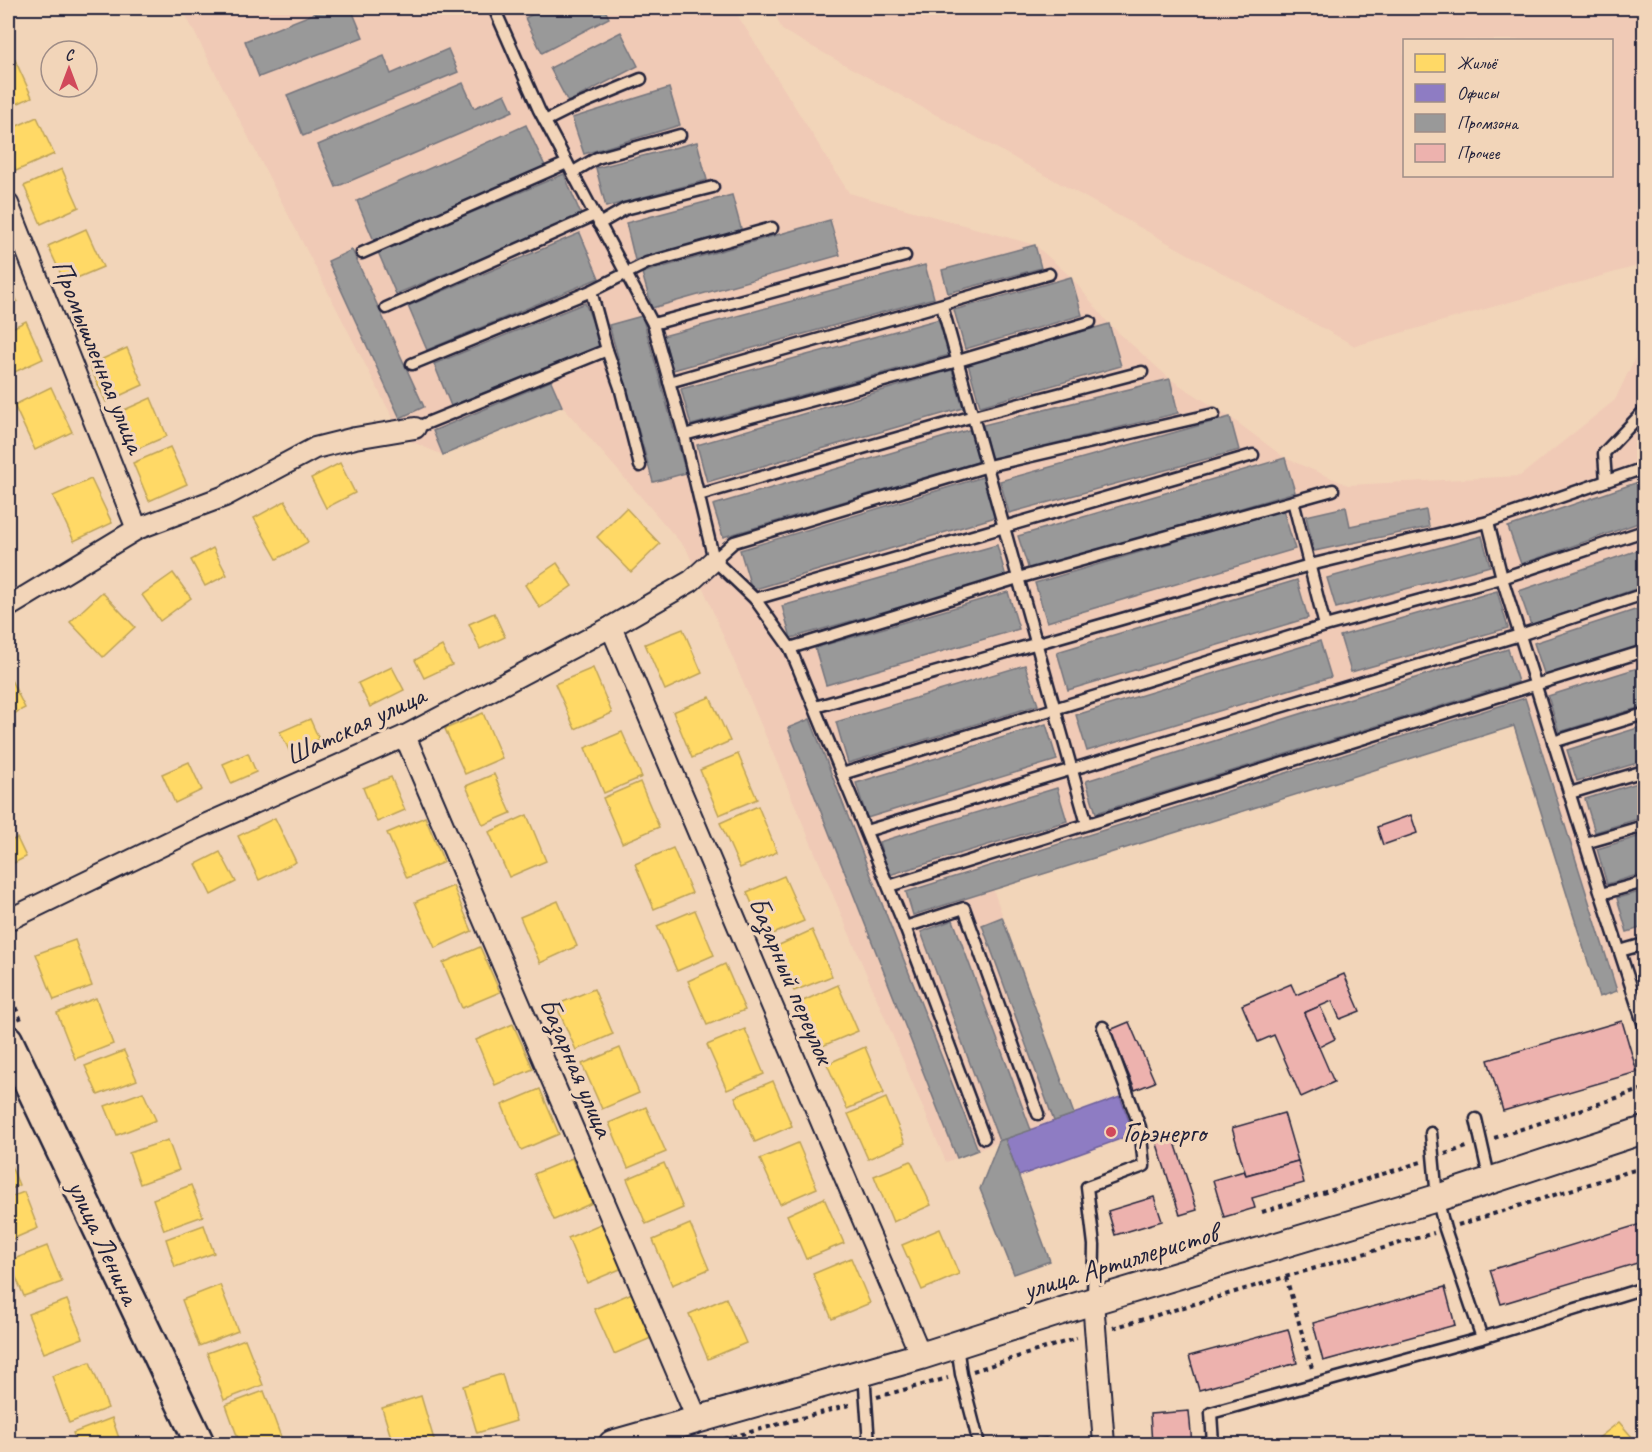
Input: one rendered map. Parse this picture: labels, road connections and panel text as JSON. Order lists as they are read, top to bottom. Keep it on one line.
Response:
{"streets":{"main road":["улица Ленина"],"street":["Промышленная улица","Шатская улица","Базарный переулок","Базарная улица","улица Артиллеристов"]},"crossings":[["Шатская улица","Базарный переулок"],["Шатская улица","Базарная улица"],["Базарный переулок","улица Артиллеристов"],["Базарная улица","улица Артиллеристов"]],"places":["Горэнерго"],"legend":["Жильё","Офисы","Промзона","Прочее"],"north":"top"}
